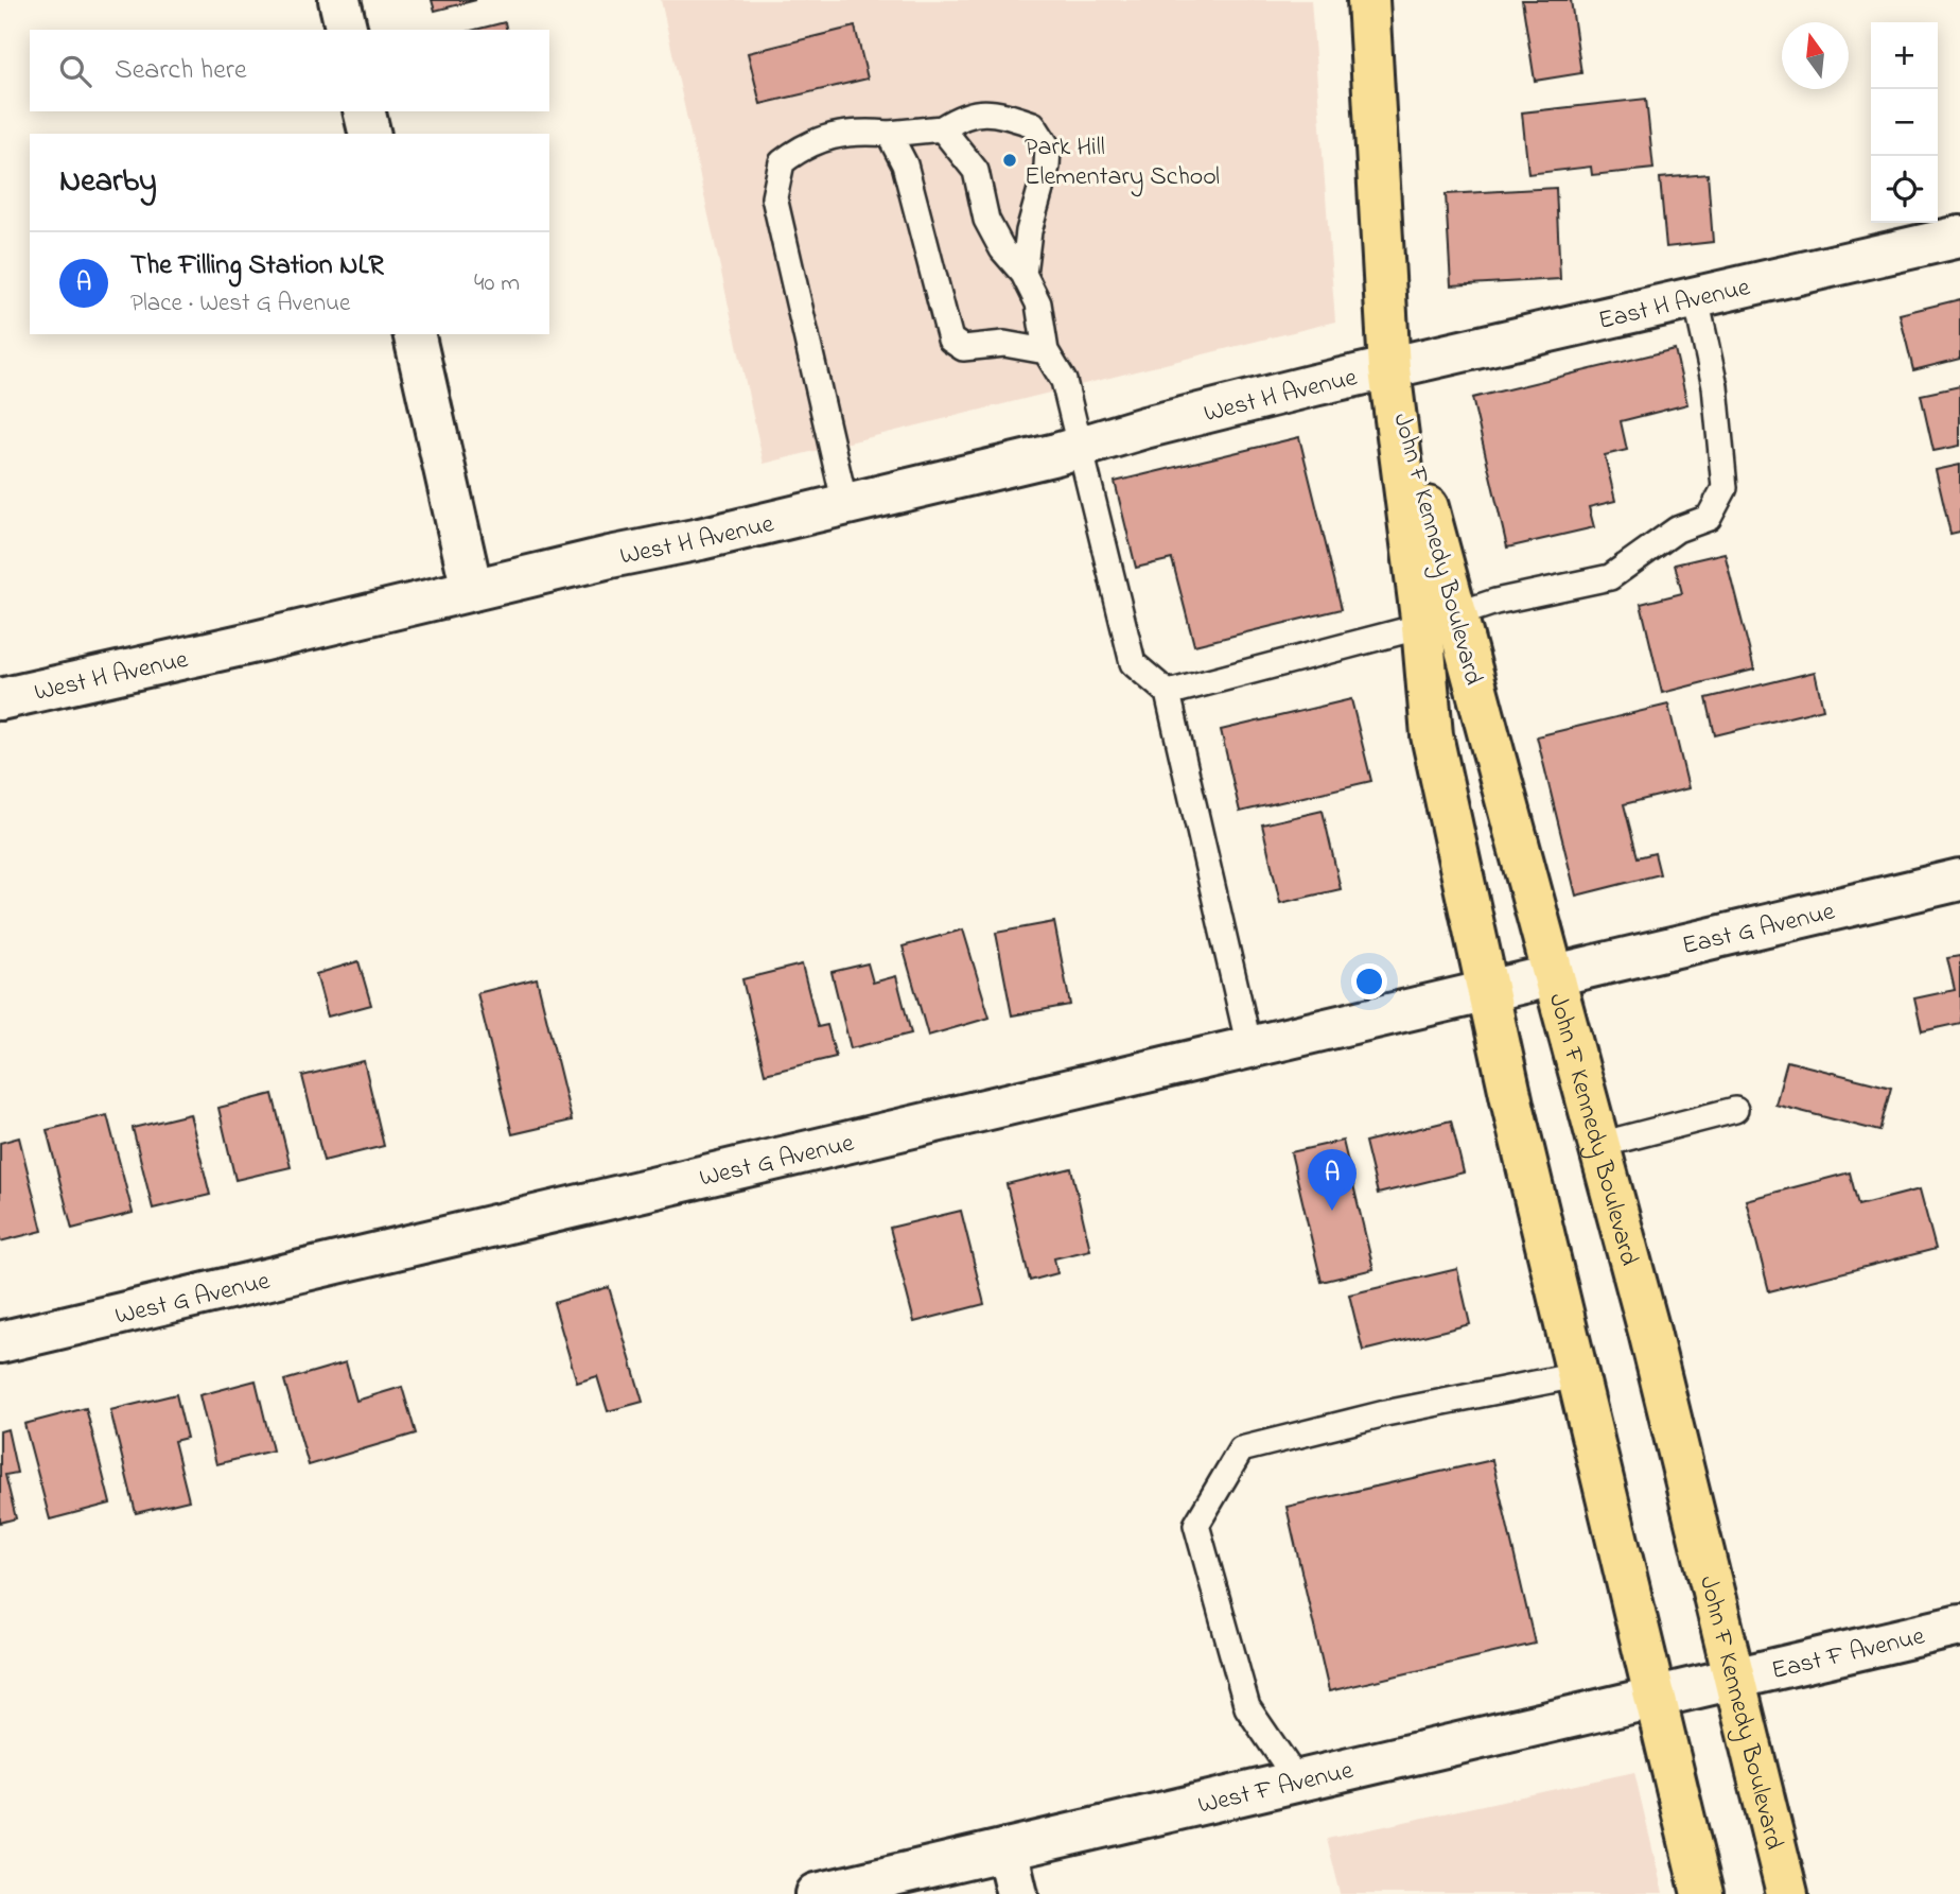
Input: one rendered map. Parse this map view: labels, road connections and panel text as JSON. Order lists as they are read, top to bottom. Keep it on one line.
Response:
{"streets":{"main road":["John F Kennedy Boulevard"],"street":["East H Avenue","West H Avenue","East G Avenue","West G Avenue","East F Avenue","West F Avenue"]},"crossings":[["East H Avenue","West H Avenue"],["East H Avenue","John F Kennedy Boulevard"],["West H Avenue","John F Kennedy Boulevard"],["John F Kennedy Boulevard","East G Avenue"],["John F Kennedy Boulevard","West G Avenue"],["John F Kennedy Boulevard","East F Avenue"],["John F Kennedy Boulevard","West F Avenue"],["East G Avenue","West G Avenue"],["East F Avenue","West F Avenue"]],"places":["Park Hill Elementary School"],"north":"top","page":{"map_buttons":["+","−"],"search":"Search here","heading":"Nearby","list":[{"mark":"A","name":"The Filling Station NLR","note":"Place · West G Avenue","value":"40 m"}],"pins":"A"}}
